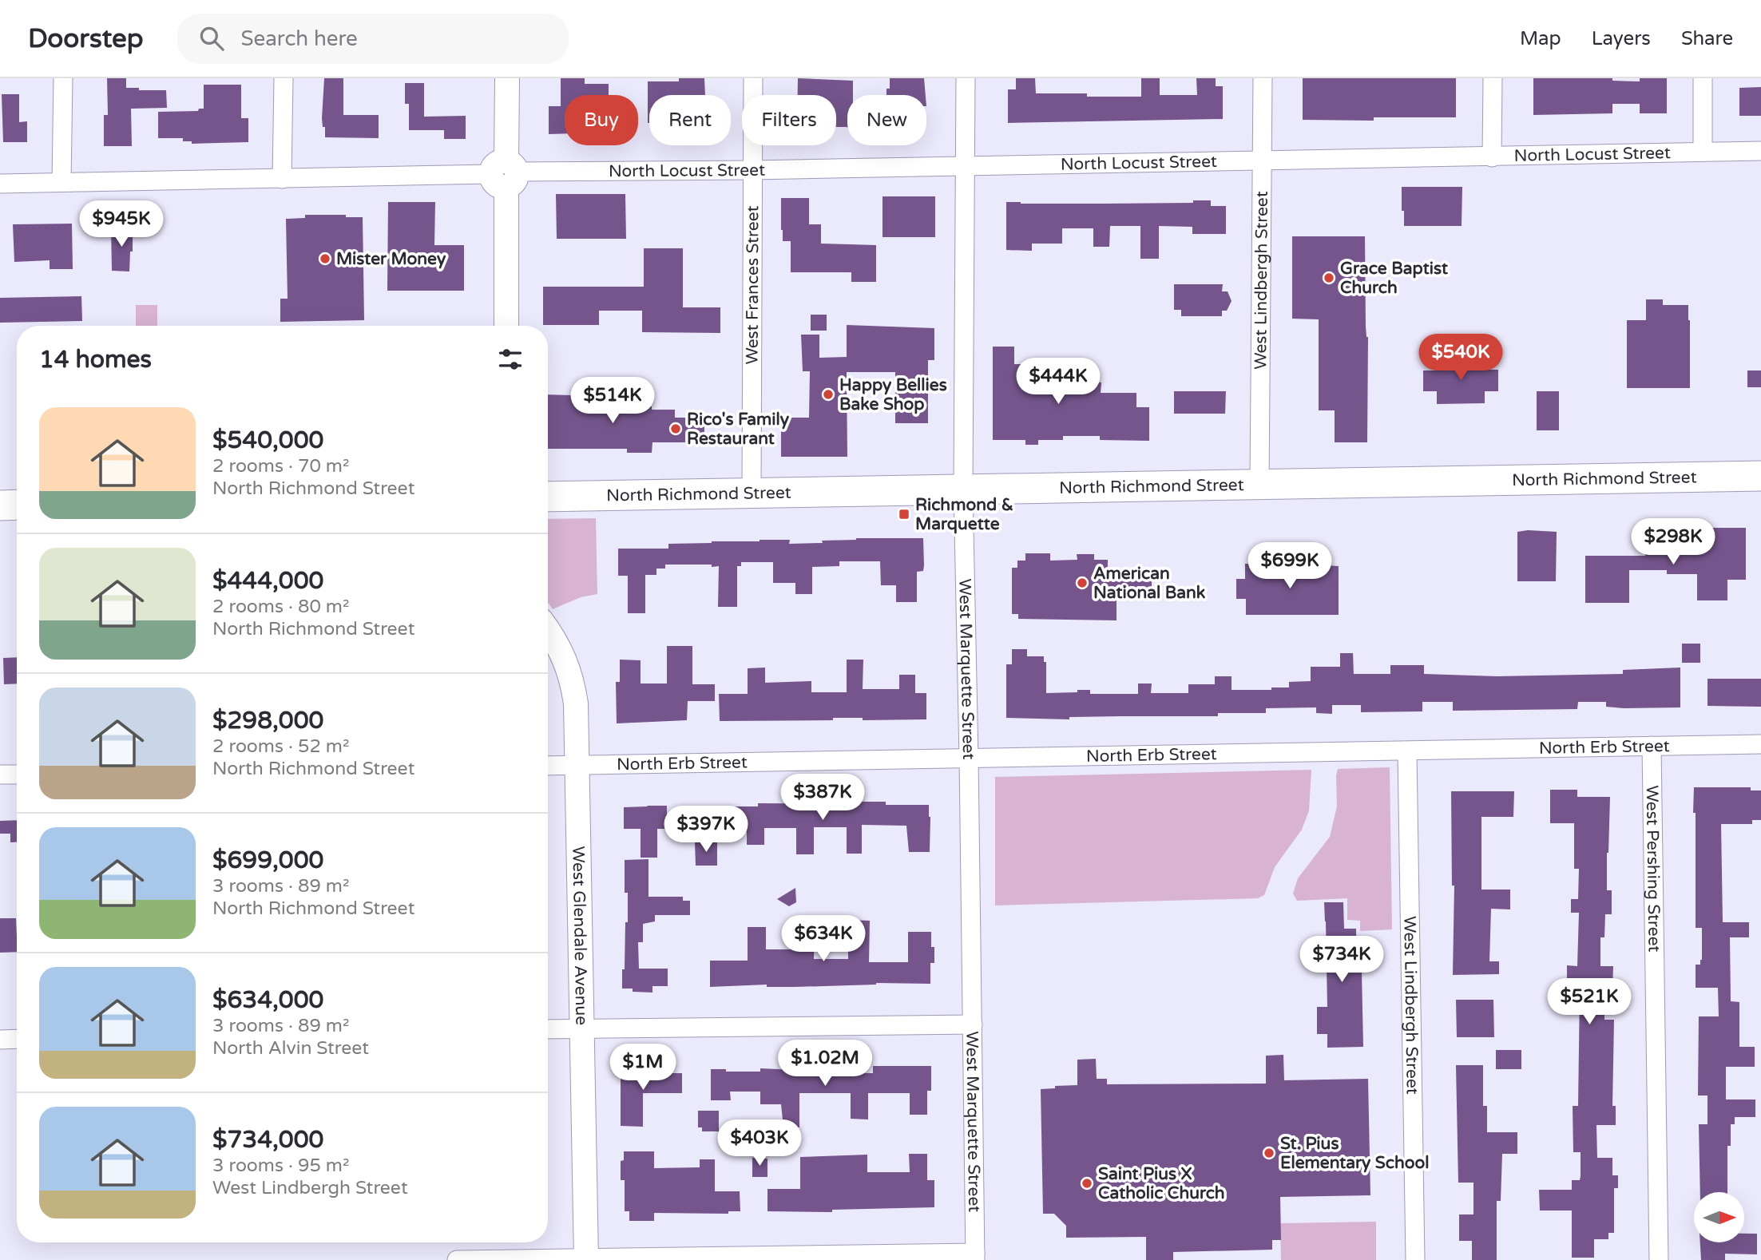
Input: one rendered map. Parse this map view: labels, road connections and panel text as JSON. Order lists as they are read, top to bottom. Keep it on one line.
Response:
{"streets":{"main road":["North Richmond Street"],"street":["North Locust Street","West Lindbergh Street","West Frances Street","West Marquette Street","North Erb Street","West Pershing Street","West Glendale Avenue"]},"crossings":[["North Locust Street","West Lindbergh Street"],["North Locust Street","West Frances Street"],["North Locust Street","West Marquette Street"],["West Lindbergh Street","North Richmond Street"],["West Lindbergh Street","North Erb Street"],["West Frances Street","North Richmond Street"],["North Richmond Street","West Marquette Street"],["West Marquette Street","North Erb Street"],["North Erb Street","West Pershing Street"],["North Erb Street","West Glendale Avenue"]],"places":{"other":["Mister Money","Grace Baptist Church","Happy Bellies Bake Shop","Rico's Family Restaurant","American National Bank","St. Pius Elementary School","Saint Pius X Catholic Church"],"transit":["Richmond & Marquette"]},"north":"right","page":{"header":"Doorstep","search":"Search here","nav":["Map","Layers","Share"],"chip":["Buy","Rent","Filters","New"],"price":["$945K","$540K","$444K","$514K","$298K","$699K","$387K","$397K","$634K","$734K","$521K","$1.02M","$1M","$403K"],"heading":"14 homes","list":[{"name":"$540,000","note":"2 rooms · 70 m² · North Richmond Street"},{"name":"$444,000","note":"2 rooms · 80 m² · North Richmond Street"},{"name":"$298,000","note":"2 rooms · 52 m² · North Richmond Street"},{"name":"$699,000","note":"3 rooms · 89 m² · North Richmond Street"},{"name":"$634,000","note":"3 rooms · 89 m² · North Alvin Street"},{"name":"$734,000","note":"3 rooms · 95 m² · West Lindbergh Street"}]}}
